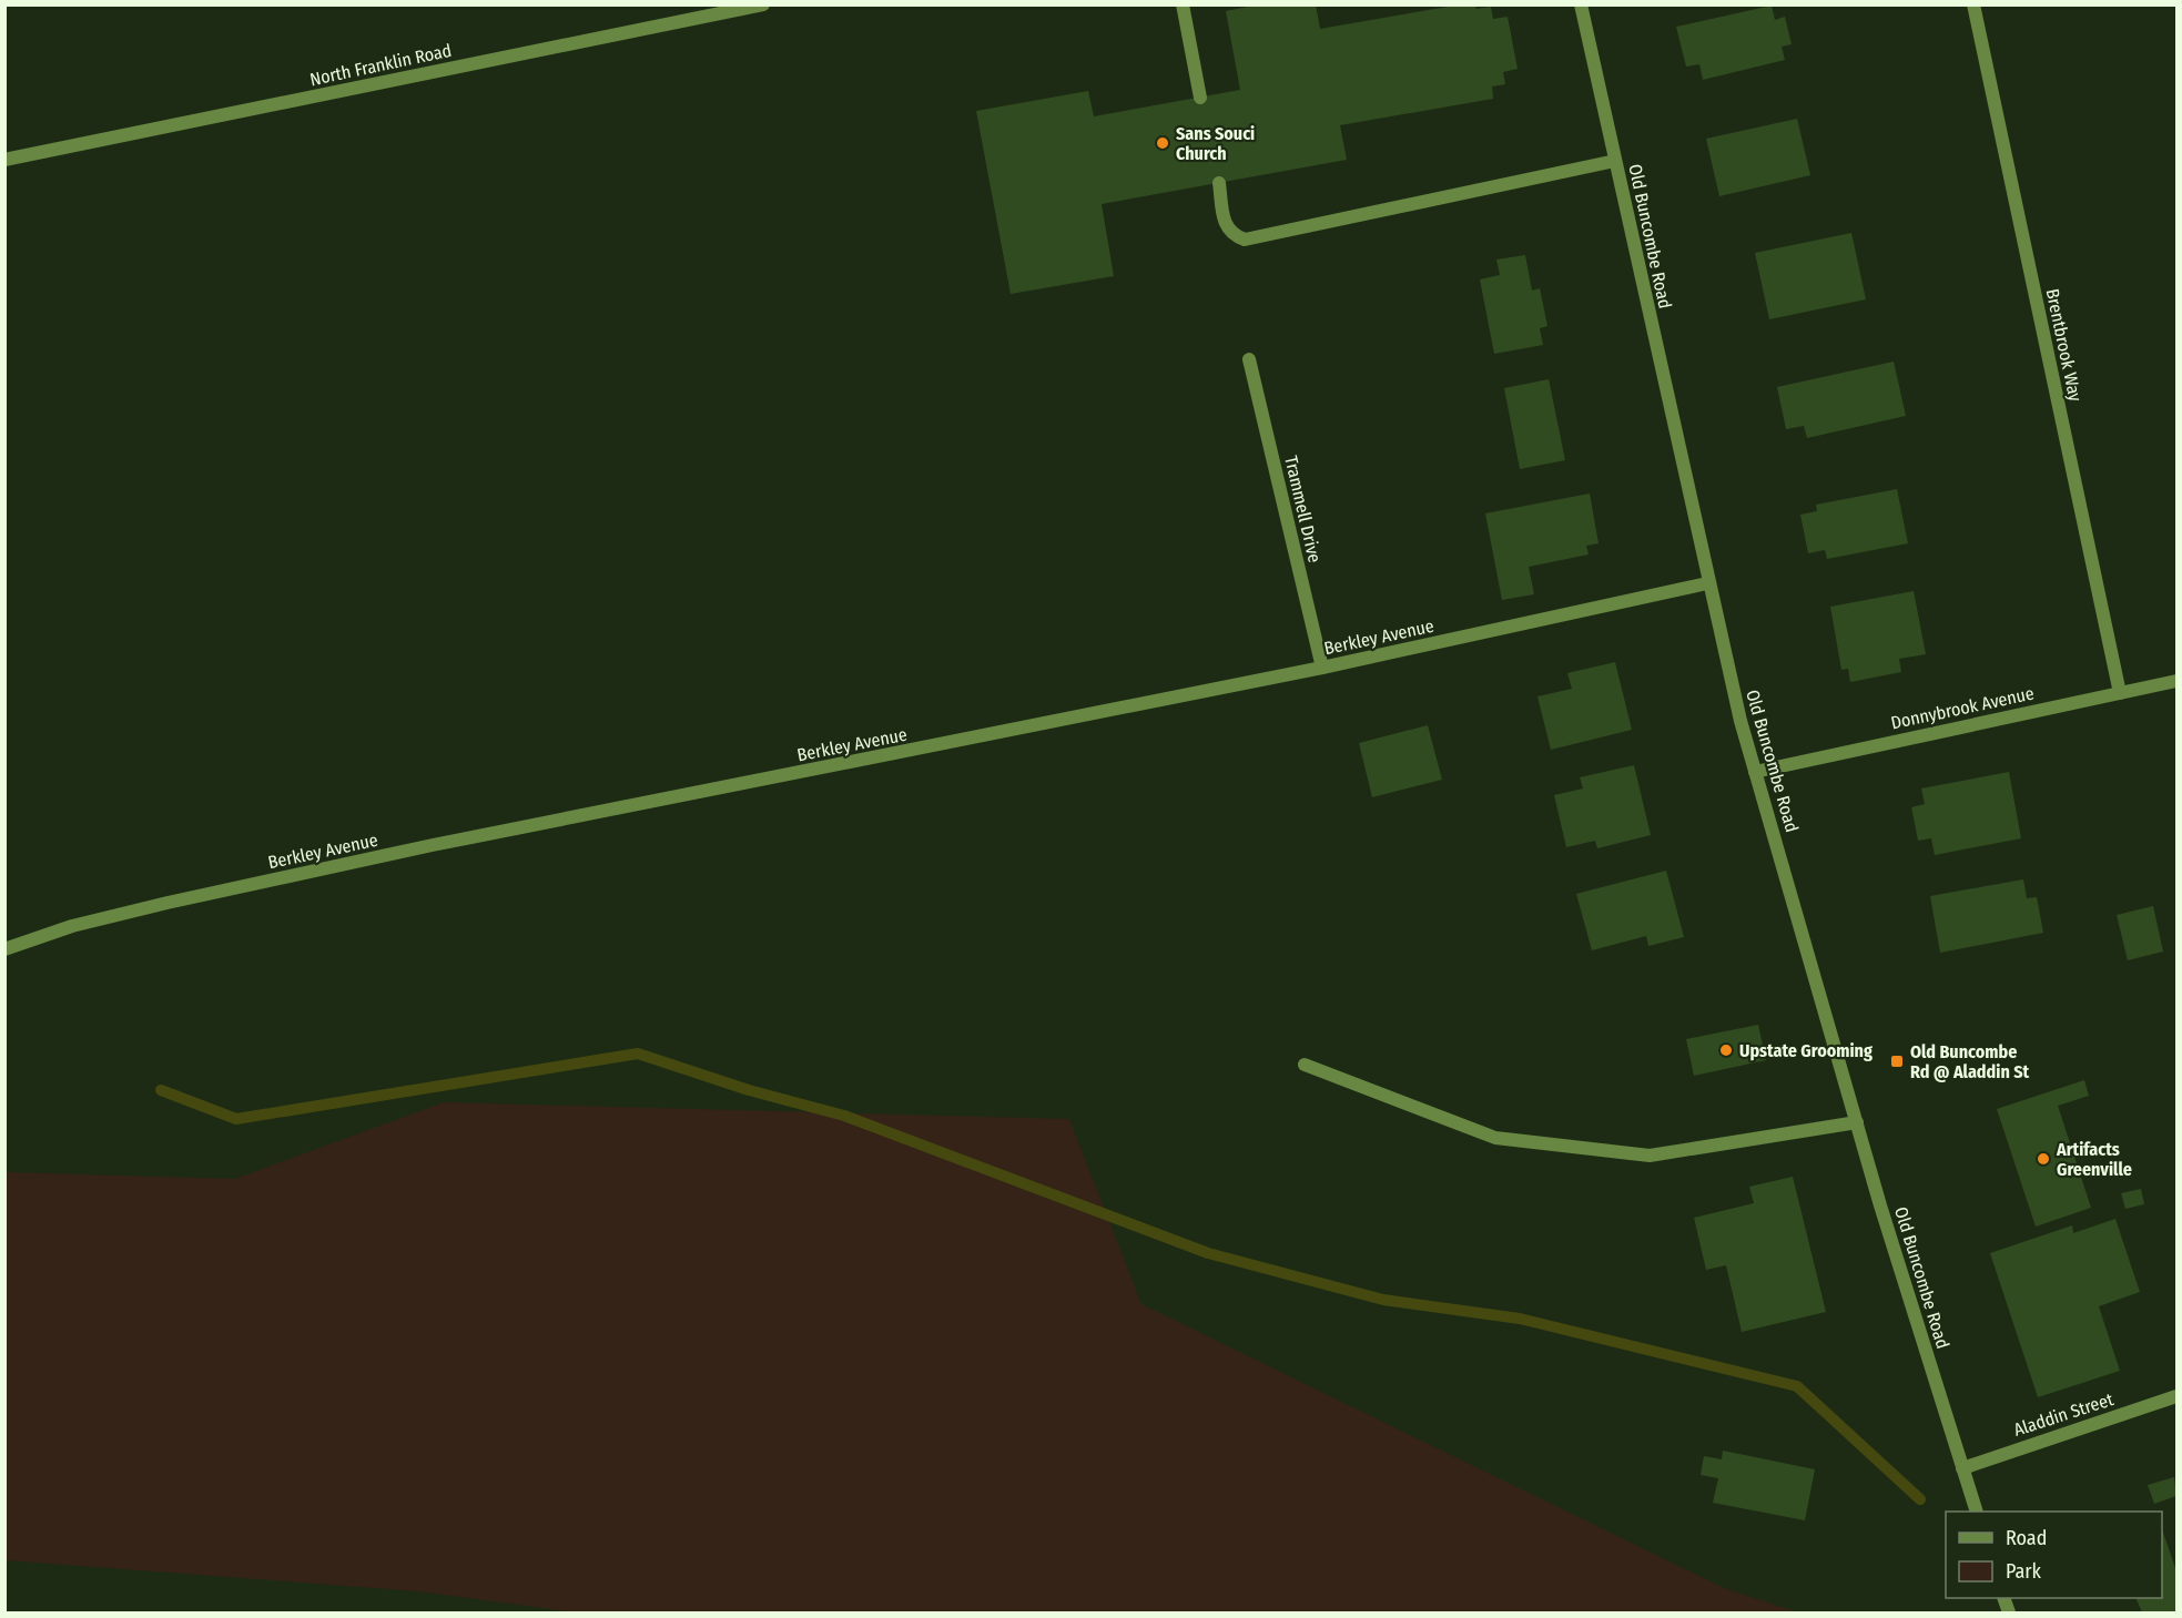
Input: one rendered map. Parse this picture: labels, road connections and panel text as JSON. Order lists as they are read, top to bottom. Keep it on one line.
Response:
{"streets":{"street":["North Franklin Road","Old Buncombe Road","Brentbrook Way","Trammell Drive","Berkley Avenue","Donnybrook Avenue","Aladdin Street"]},"crossings":[["Old Buncombe Road","Berkley Avenue"],["Old Buncombe Road","Donnybrook Avenue"],["Old Buncombe Road","Aladdin Street"],["Brentbrook Way","Donnybrook Avenue"],["Trammell Drive","Berkley Avenue"]],"places":{"other":["Sans Souci Church","Upstate Grooming","Artifacts Greenville"],"transit":["Old Buncombe Rd @ Aladdin St"]},"legend":["Road","Park"]}
